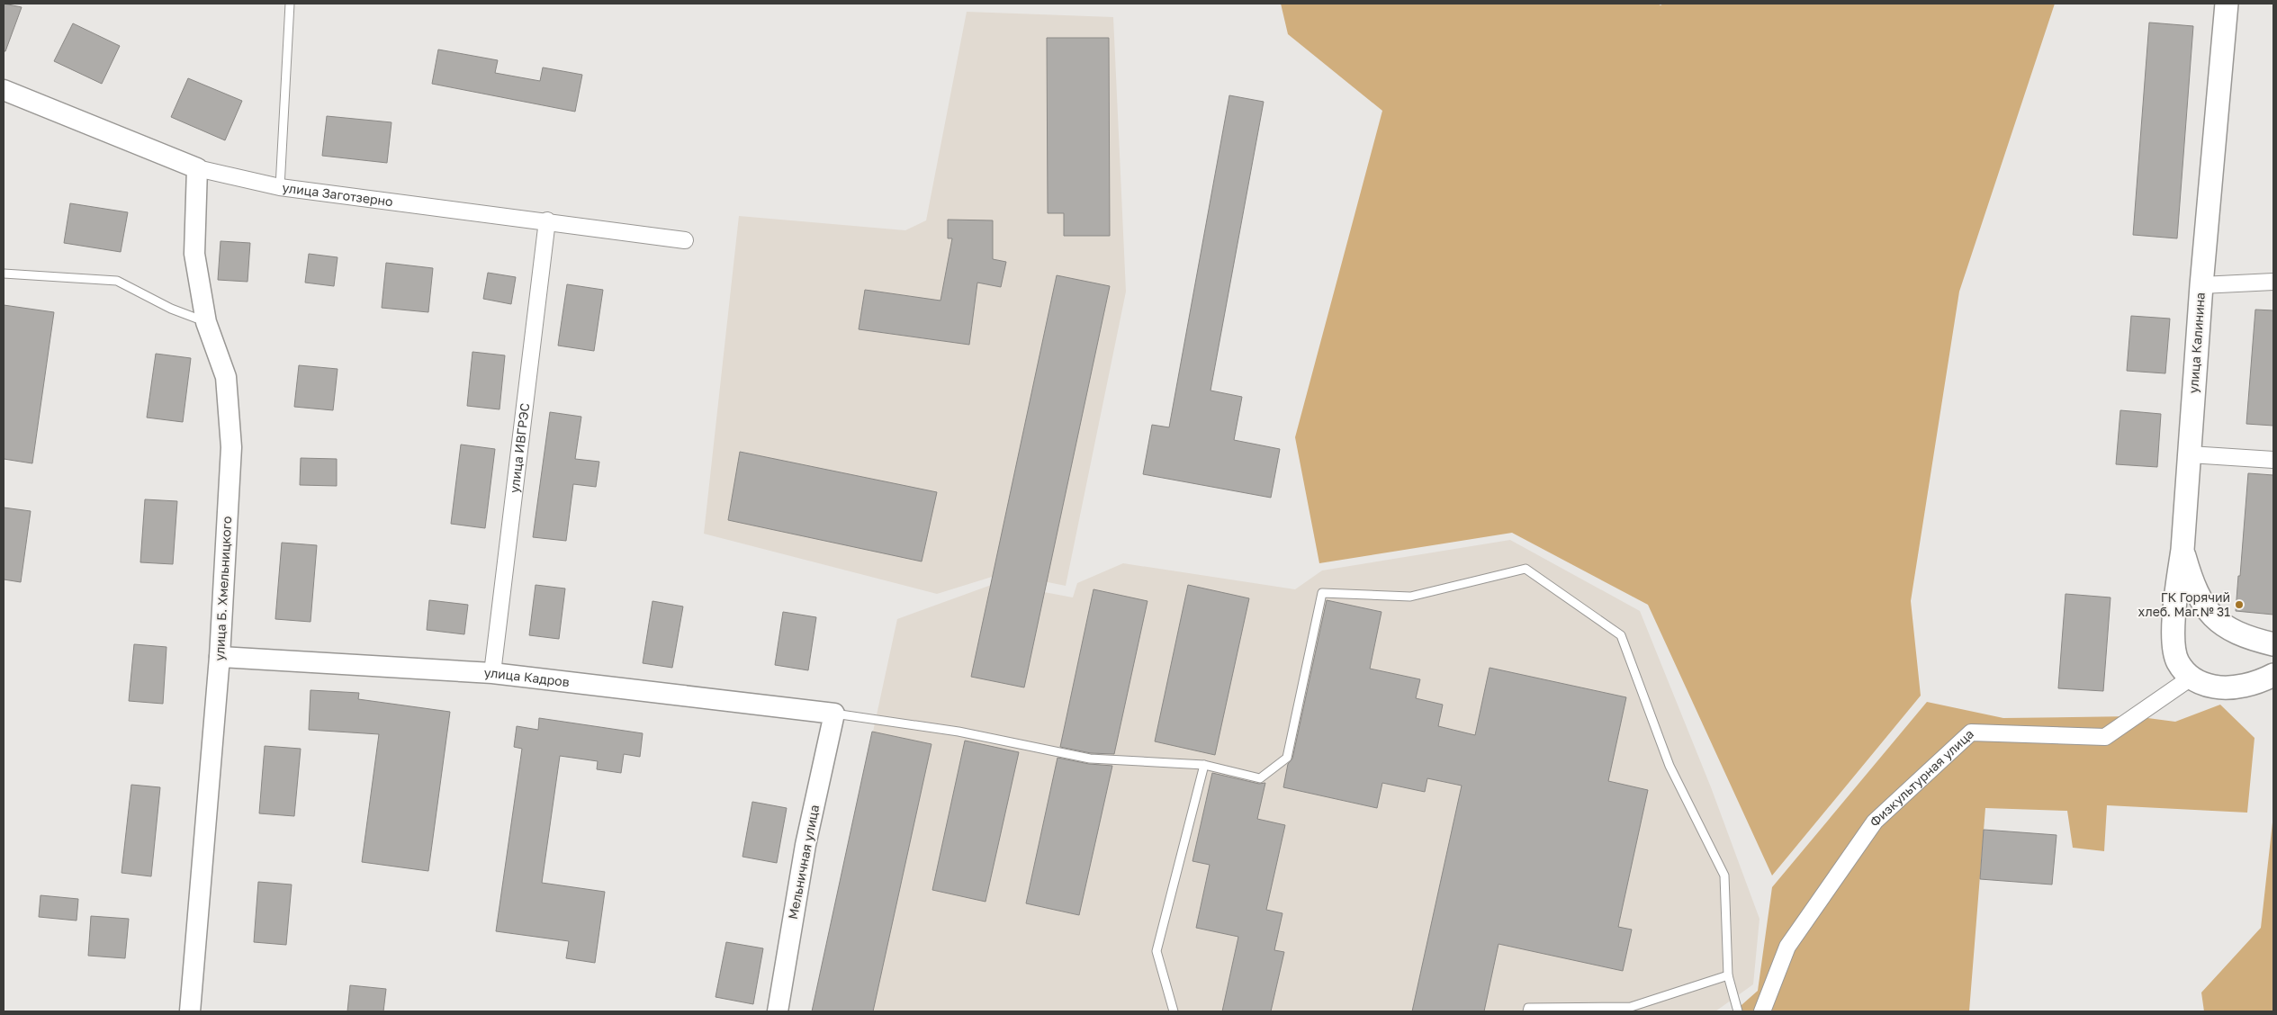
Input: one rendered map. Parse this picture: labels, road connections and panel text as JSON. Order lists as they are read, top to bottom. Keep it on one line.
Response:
{"streets":{"main road":["улица Калинина"],"street":["улица Заготзерно","улица ИВГРЭС","улица Б. Хмельницкого","улица Кадров","Физкультурная улица","Мельничная улица"]},"crossings":[["улица Заготзерно","улица ИВГРЭС"],["улица Заготзерно","улица Б. Хмельницкого"],["улица Калинина","Физкультурная улица"],["улица ИВГРЭС","улица Кадров"],["улица Б. Хмельницкого","улица Кадров"],["улица Кадров","Мельничная улица"]],"places":["ГК Горячий хлеб. Маг.№ 31"]}
